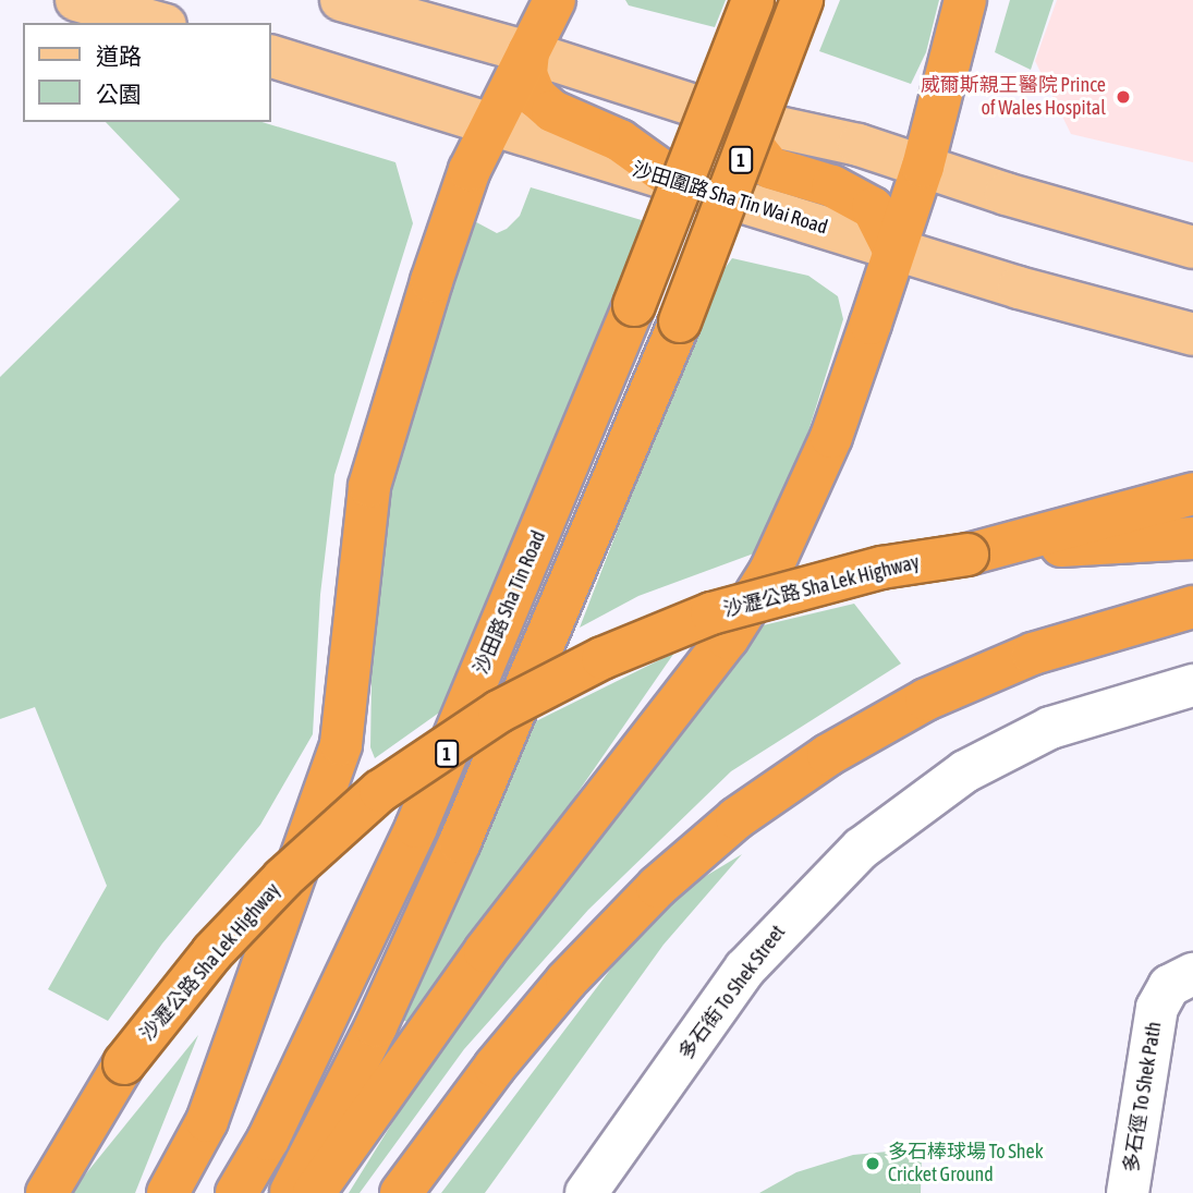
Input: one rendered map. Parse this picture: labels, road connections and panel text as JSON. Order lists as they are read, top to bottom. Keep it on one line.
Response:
{"streets":{"highway":["1","沙瀝公路 Sha Lek Highway","沙田路 Sha Tin Road"],"main road":["沙田圍路 Sha Tin Wai Road"],"street":["多石街 To Shek Street","多石徑 To Shek Path"]},"places":["威爾斯親王醫院 Prince of Wales Hospital","多石棒球場 To Shek Cricket Ground"],"legend":["道路","公園"]}
